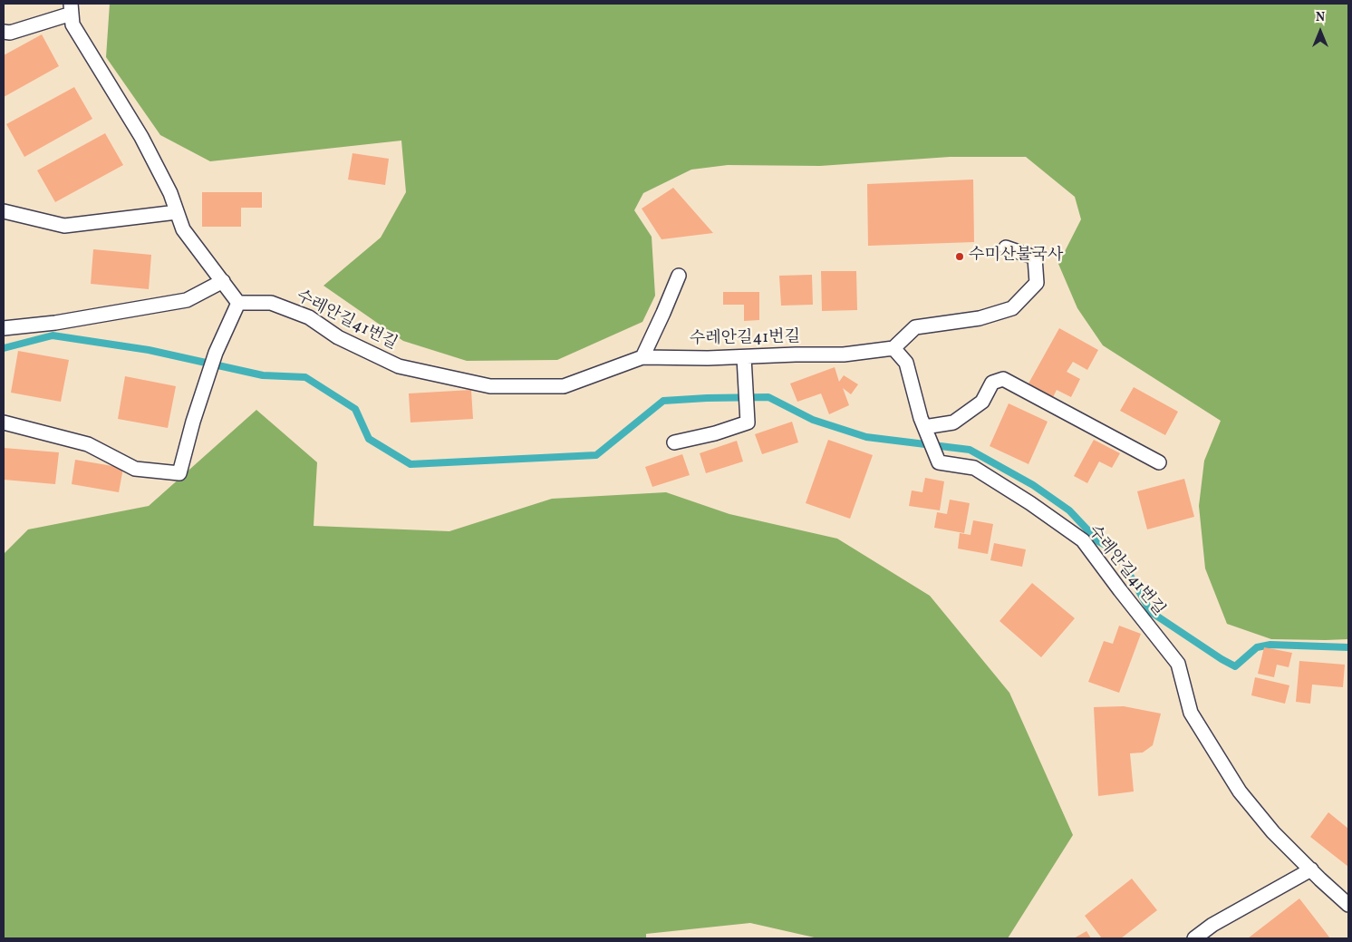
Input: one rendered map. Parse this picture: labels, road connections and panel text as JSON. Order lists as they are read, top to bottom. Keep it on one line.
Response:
{"streets":{"lane":["수레안길41번길"]},"places":["수미산불국사"],"north":"top"}
